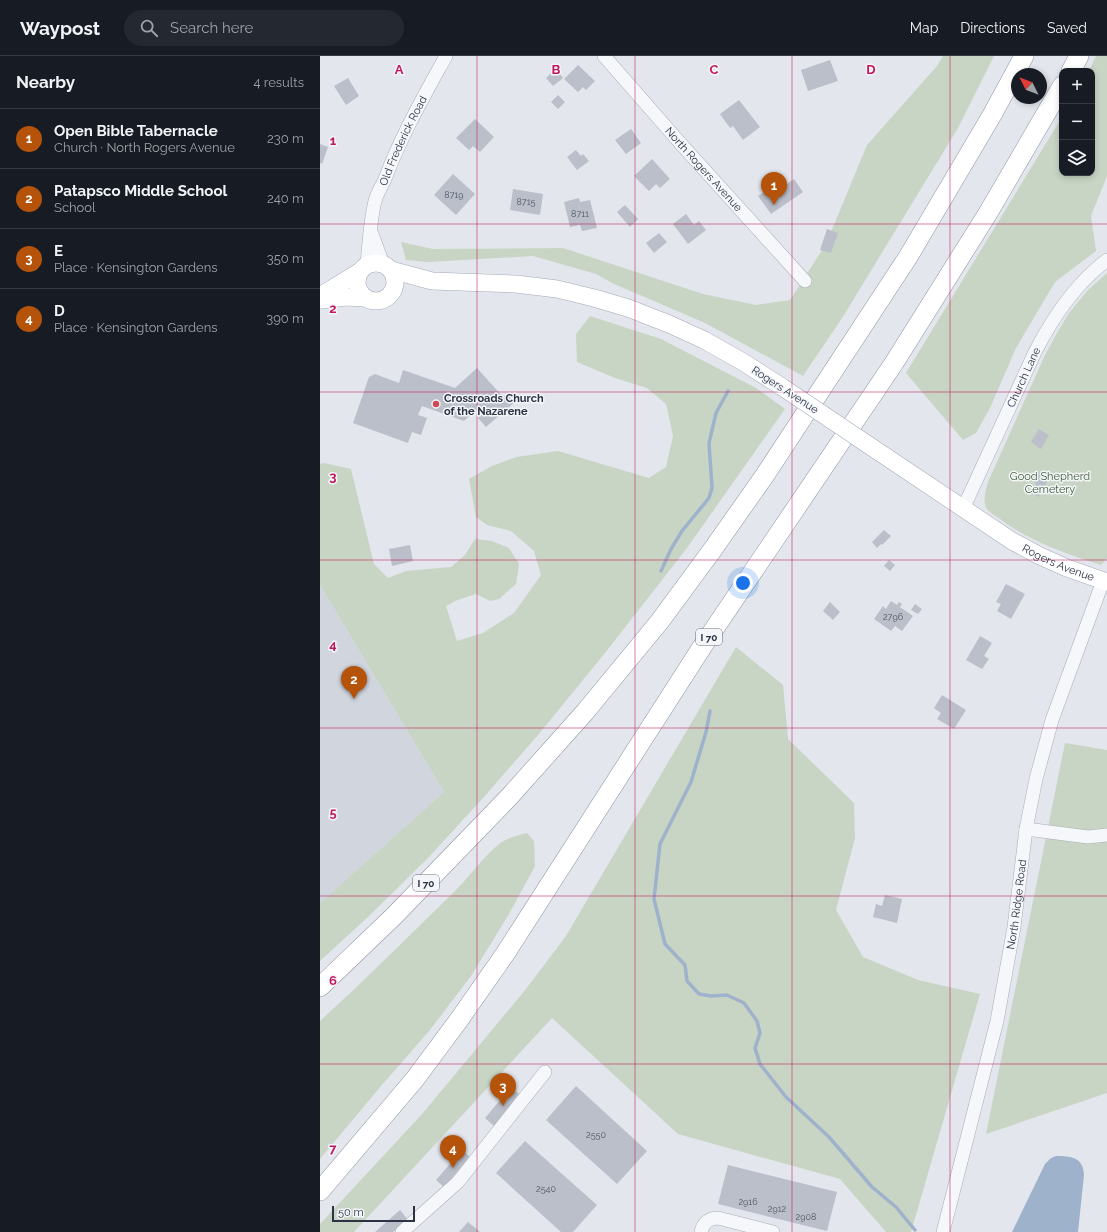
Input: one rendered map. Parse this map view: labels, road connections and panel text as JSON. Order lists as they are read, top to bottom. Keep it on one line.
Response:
{"streets":{"highway":["I 70"],"main road":["Rogers Avenue"],"street":["Old Frederick Road","North Rogers Avenue","Church Lane","North Ridge Road"]},"crossings":[["Old Frederick Road","Rogers Avenue"],["Church Lane","Rogers Avenue"],["Rogers Avenue","North Ridge Road"]],"parks":["Good Shepherd Cemetery"],"places":["Crossroads Church of the Nazarene"],"house_numbers":["8719","8715","8711","2796","2550","2540","2916","2912","2908"],"scale_bar":"50 m","north":"top left","page":{"header":"Waypost","search":"Search here","nav":["Map","Directions","Saved"],"heading":["Nearby","4 results"],"map_buttons":["+","−"],"list":[{"mark":"1","name":"Open Bible Tabernacle","note":"Church · North Rogers Avenue","value":"230 m"},{"mark":"2","name":"Patapsco Middle School","note":"School","value":"240 m"},{"mark":"3","name":"E","note":"Place · Kensington Gardens","value":"350 m"},{"mark":"4","name":"D","note":"Place · Kensington Gardens","value":"390 m"}],"pins":["1","2","3","4"],"scale":"50 m"},"grid":{"columns":["A","B","C","D"],"rows":["1","2","3","4","5","6","7"]}}
